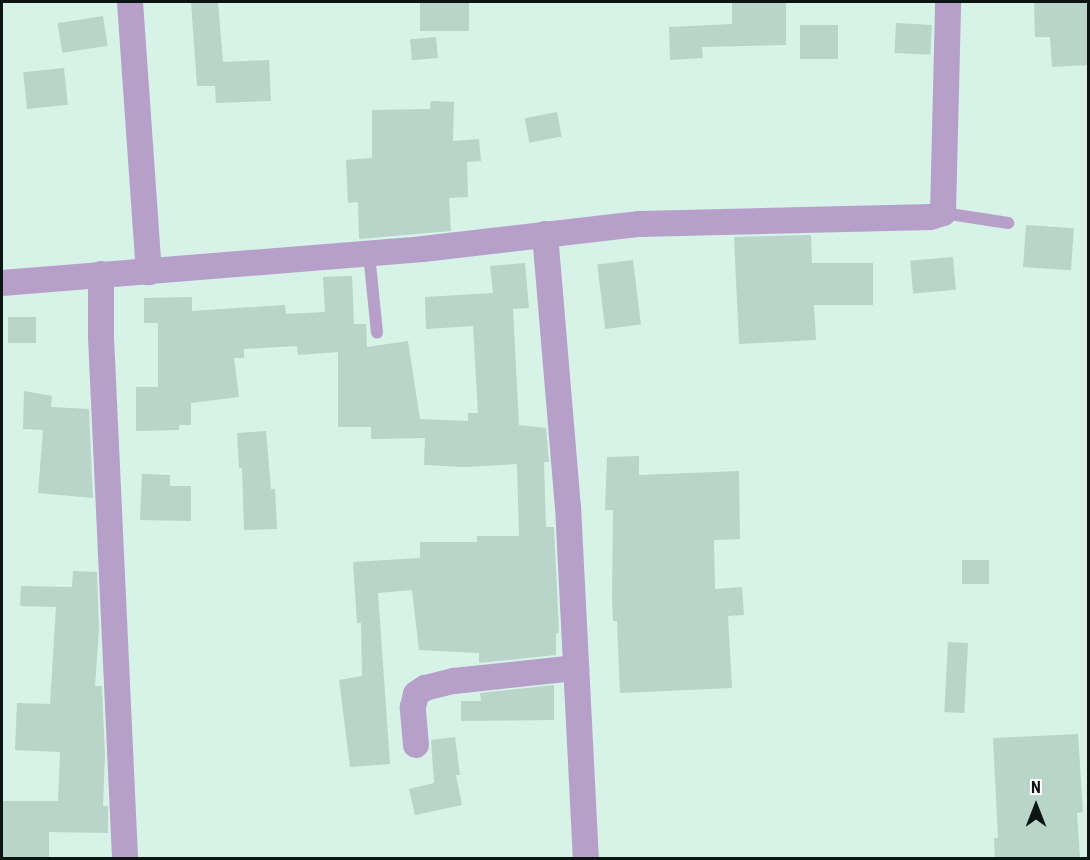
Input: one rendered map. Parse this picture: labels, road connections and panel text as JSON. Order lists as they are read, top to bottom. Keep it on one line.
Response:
{"north":"top"}
